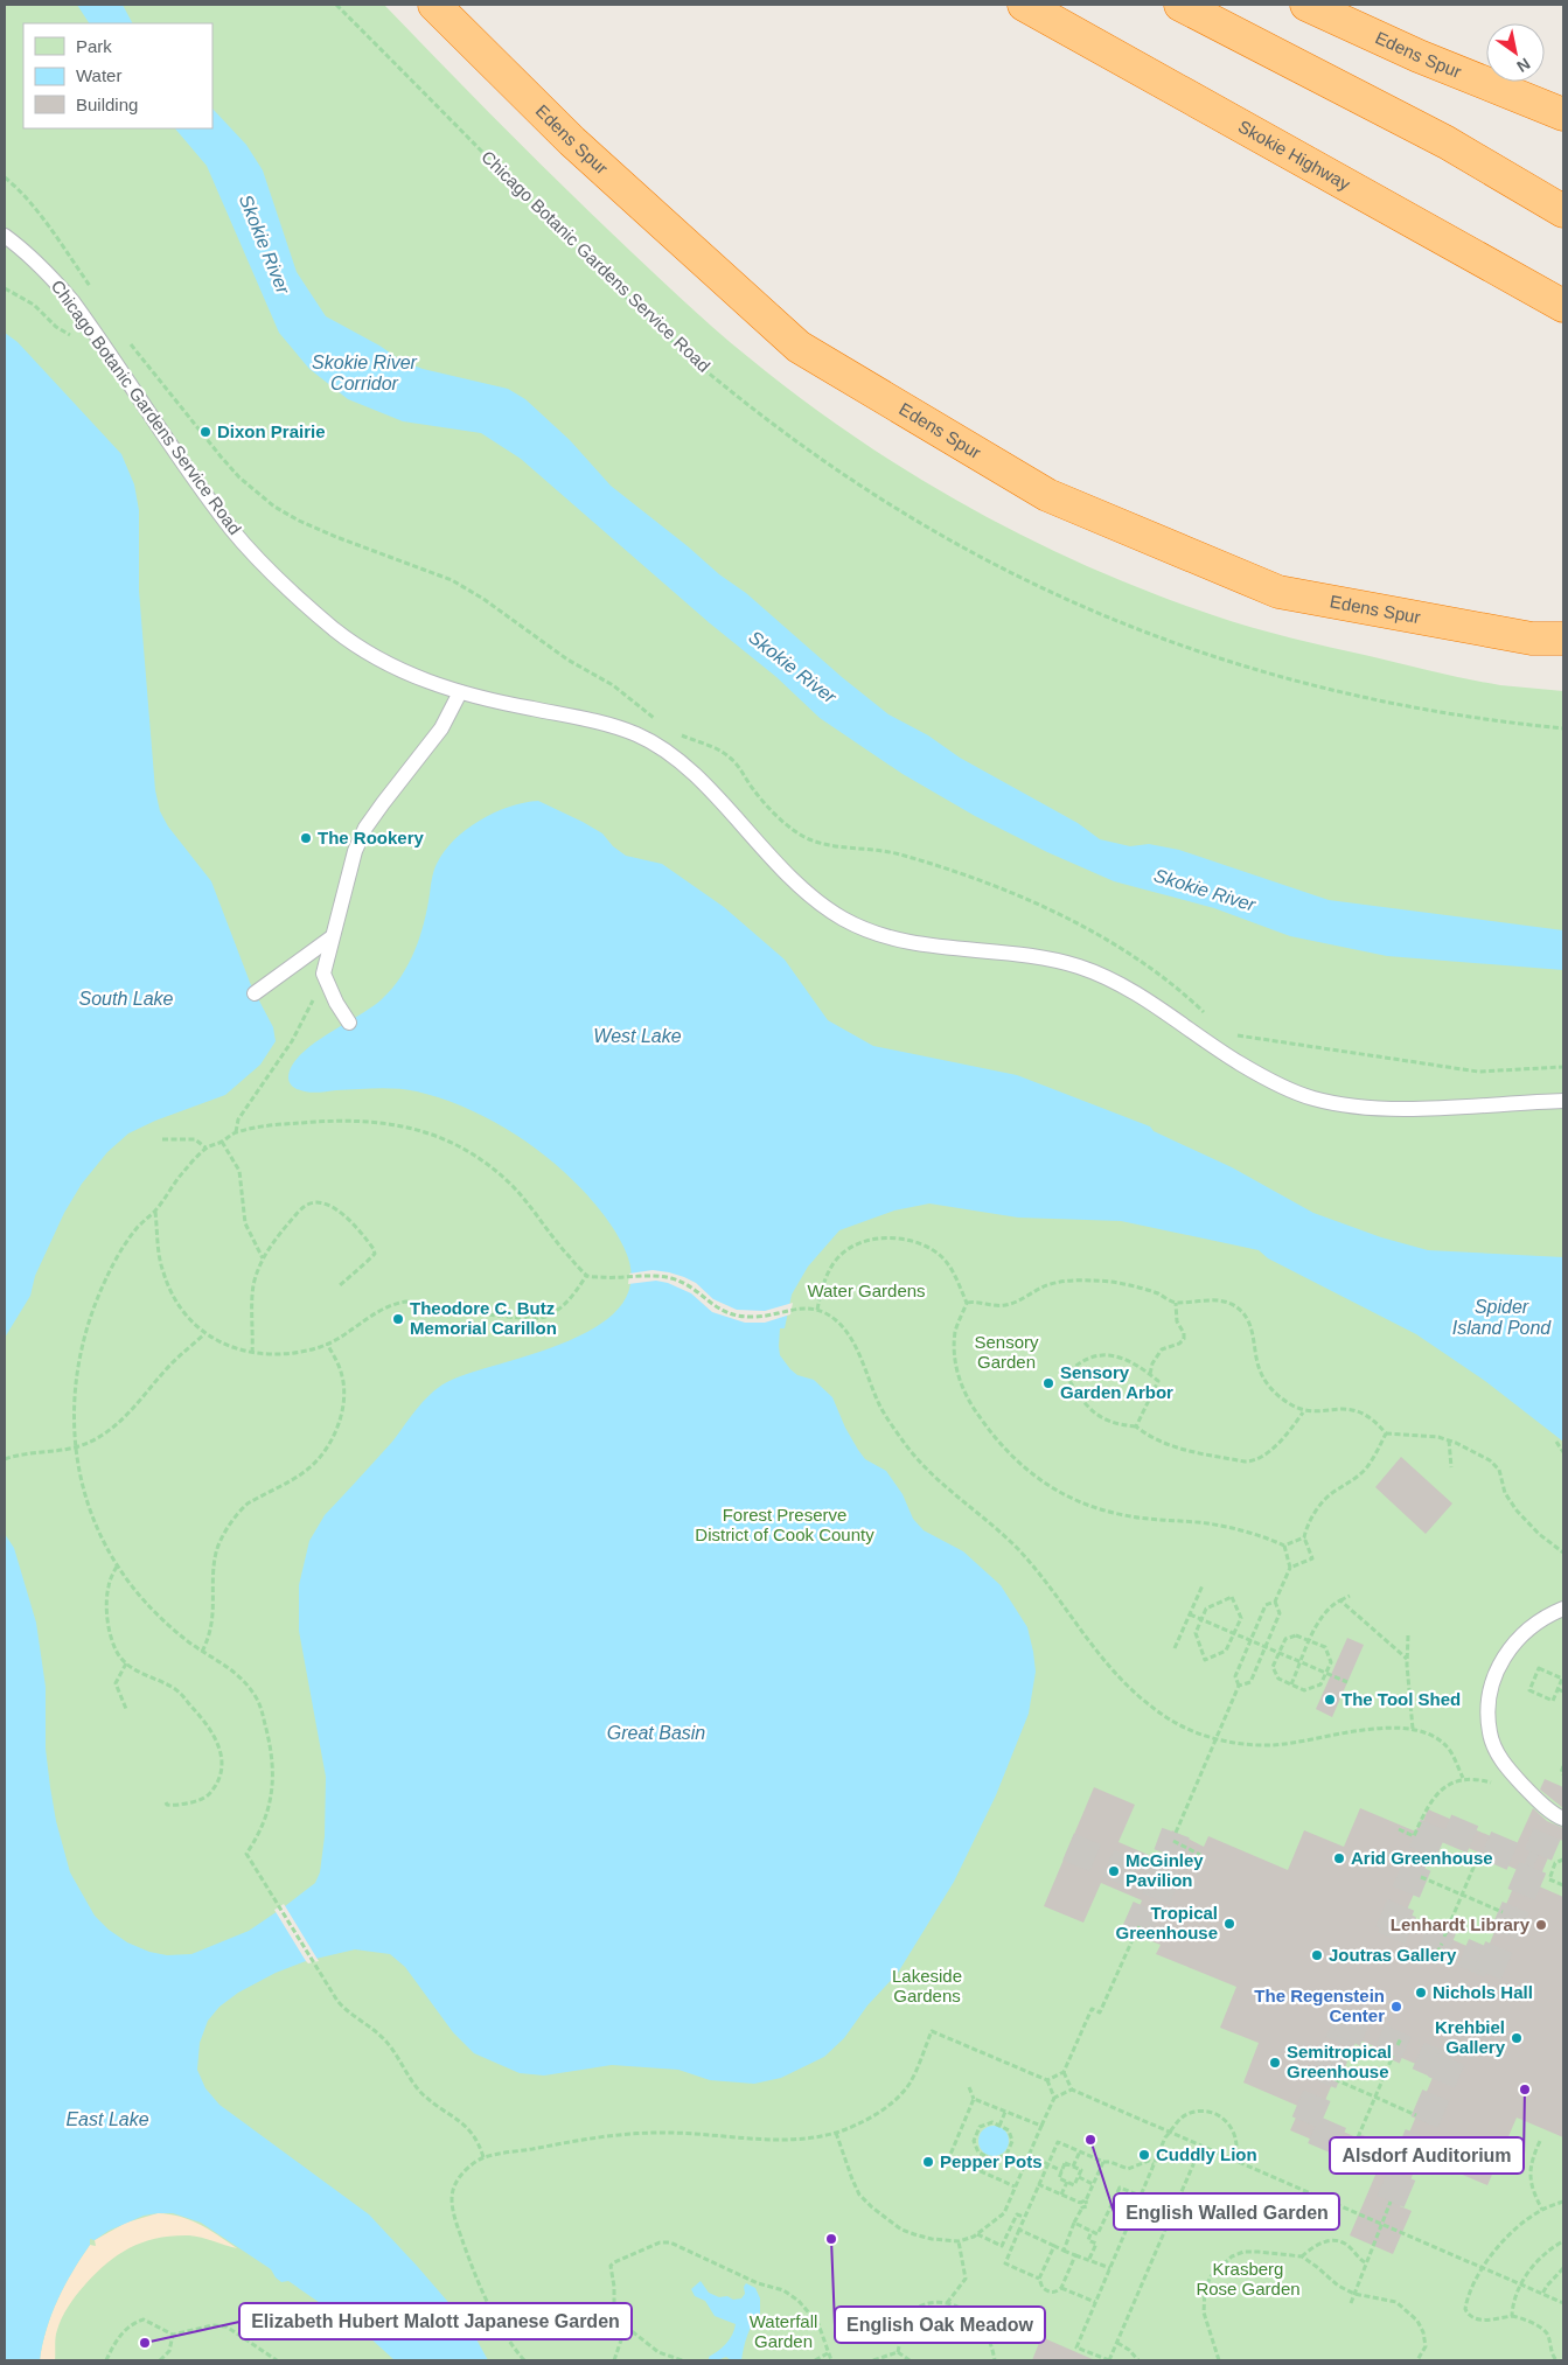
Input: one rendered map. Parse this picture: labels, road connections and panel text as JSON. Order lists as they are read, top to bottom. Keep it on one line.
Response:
{"streets":{"highway":["Edens Spur","Skokie Highway"],"lane":["Chicago Botanic Gardens Service Road"]},"water":["Skokie River","Skokie River Corridor","South Lake","West Lake","Spider Island Pond","Great Basin","East Lake"],"parks":["Water Gardens","Sensory Garden","Forest Preserve District of Cook County","Lakeside Gardens","Krasberg Rose Garden","Waterfall Garden"],"places":["Dixon Prairie","The Rookery","Theodore C. Butz Memorial Carillon","Sensory Garden Arbor","The Tool Shed","Arid Greenhouse","McGinley Pavilion","Tropical Greenhouse","Lenhardt Library","Joutras Gallery","Nichols Hall","The Regenstein Center","Krehbiel Gallery","Semitropical Greenhouse","Alsdorf Auditorium","English Walled Garden","Cuddly Lion","Pepper Pots","English Oak Meadow","Elizabeth Hubert Malott Japanese Garden"],"legend":["Park","Water","Building"],"north":"bottom right"}
